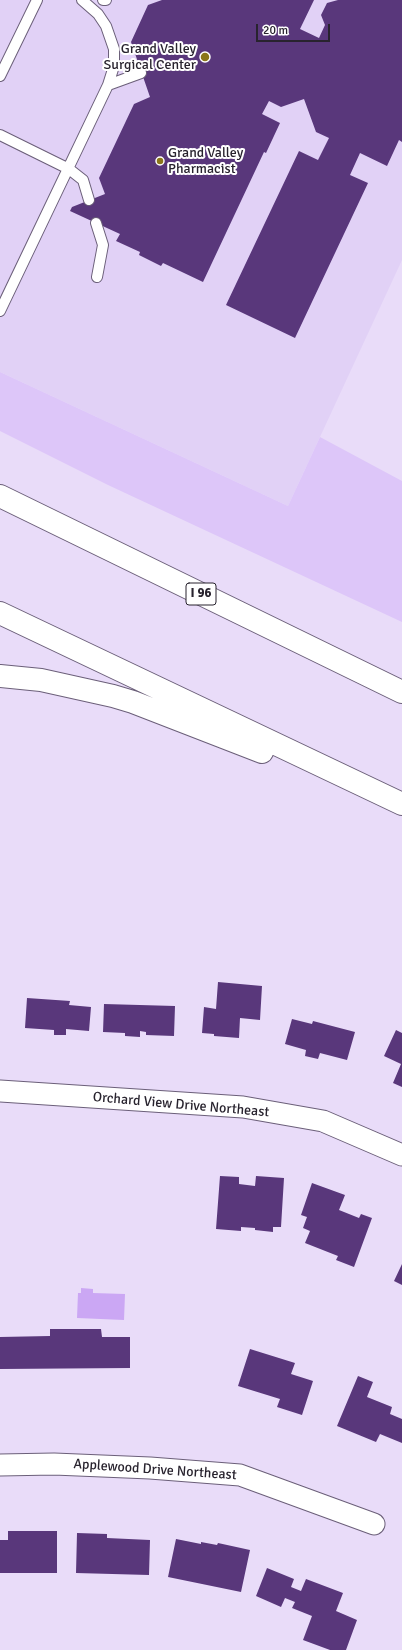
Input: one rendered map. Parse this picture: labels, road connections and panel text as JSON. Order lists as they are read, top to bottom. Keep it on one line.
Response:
{"streets":{"highway":["I 96"],"street":["Orchard View Drive Northeast","Applewood Drive Northeast"]},"places":["Grand Valley Surgical Center","Grand Valley Pharmacist"],"scale_bar":"20 m"}
